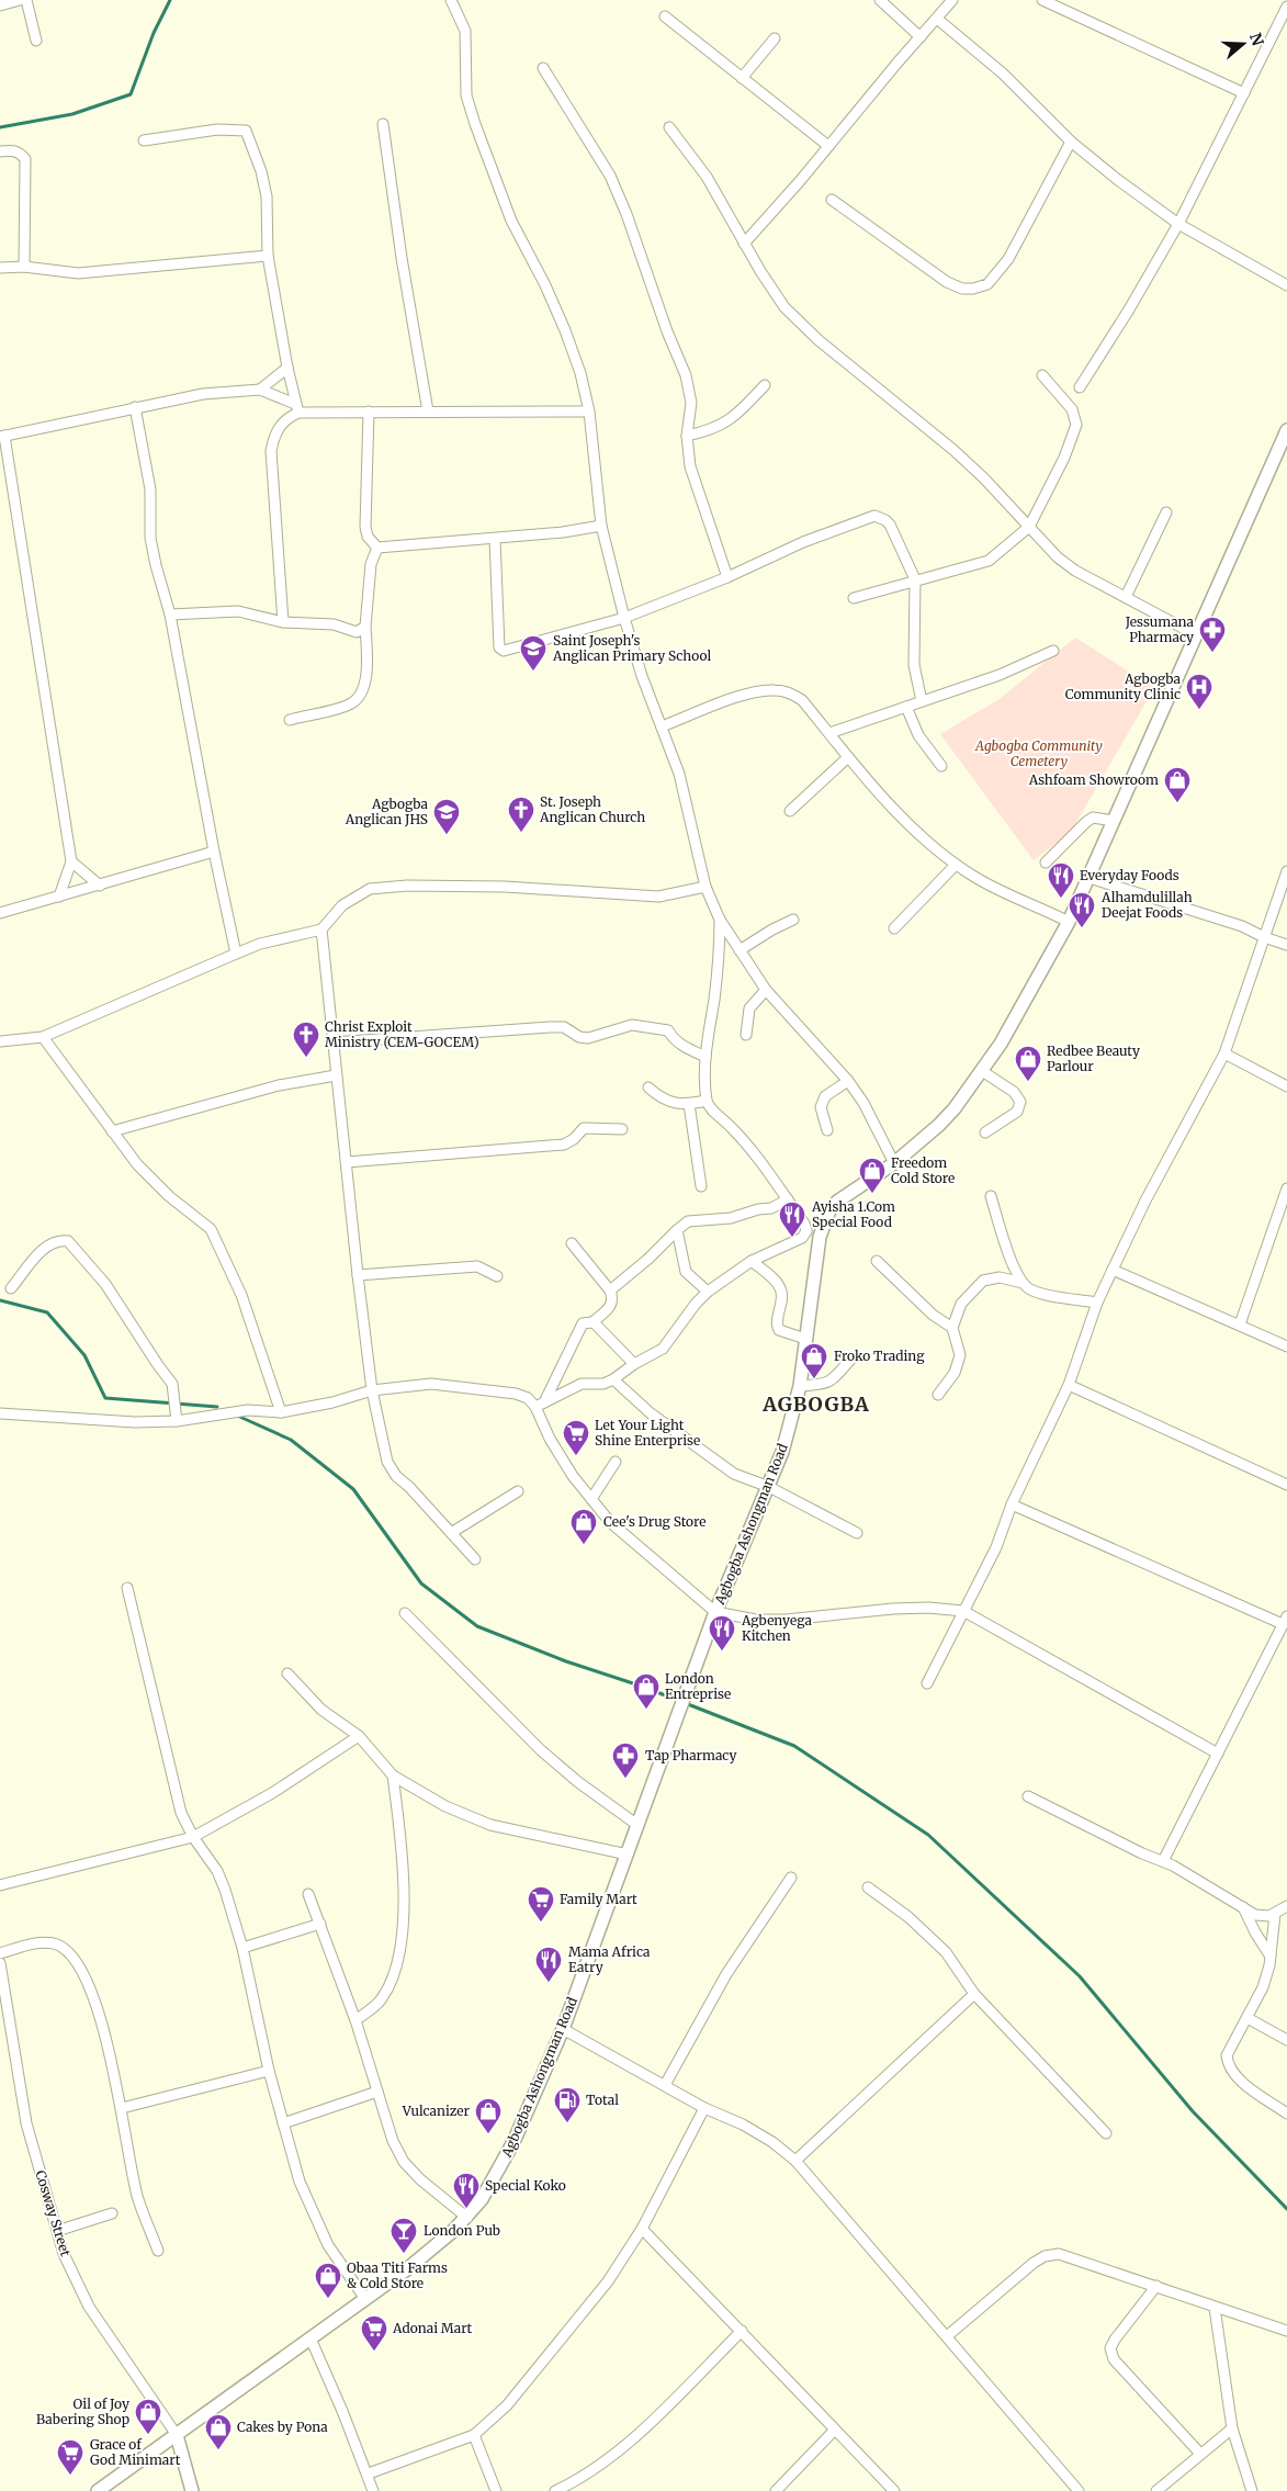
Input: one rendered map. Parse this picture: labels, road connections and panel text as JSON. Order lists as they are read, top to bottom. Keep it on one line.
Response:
{"streets":{"street":["Agbogba Ashongman Road","Cosway Street"]},"crossings":[["Agbogba Ashongman Road","Cosway Street"]],"districts":["AGBOGBA"],"parks":["Agbogba Community Cemetery"],"places":{"pharmacy":["Jessumana Pharmacy","Tap Pharmacy"],"school or university":["Saint Joseph's Anglican Primary School","Agbogba Anglican JHS"],"hospital":["Agbogba Community Clinic"],"shop":["Ashfoam Showroom","Redbee Beauty Parlour","Freedom Cold Store","Froko Trading","Cee's Drug Store","London Entreprise","Vulcanizer","Obaa Titi Farms & Cold Store","Oil of Joy Babering Shop","Cakes by Pona"],"church":["St. Joseph Anglican Church","Christ Exploit Ministry (CEM-GOCEM)"],"restaurant":["Everyday Foods","Alhamdulillah Deejat Foods","Ayisha 1.Com Special Food","Agbenyega Kitchen","Mama Africa Eatry","Special Koko"],"supermarket":["Let Your Light Shine Enterprise","Family Mart","Adonai Mart","Grace of God Minimart"],"fuel station":["Total"],"bar":["London Pub"]},"north":"right"}
